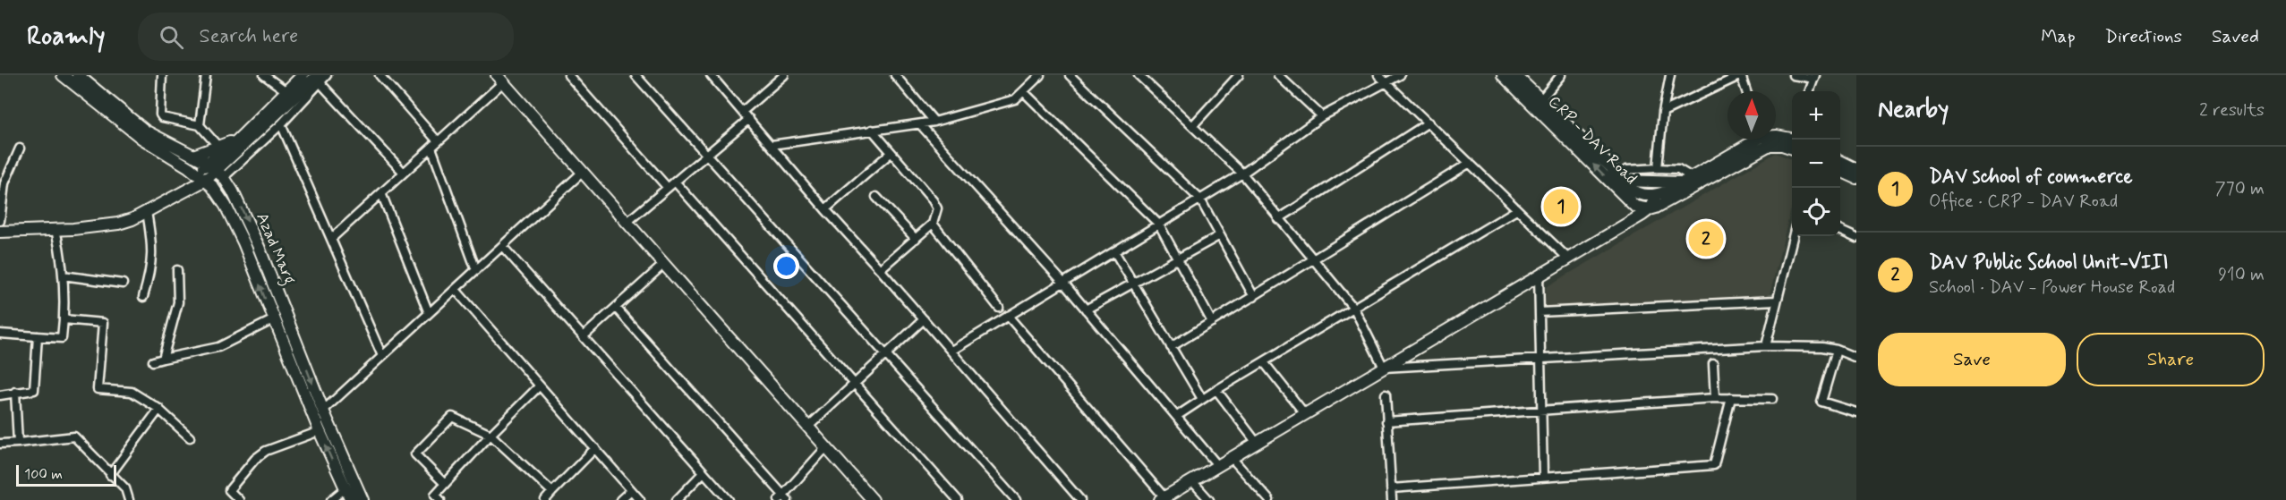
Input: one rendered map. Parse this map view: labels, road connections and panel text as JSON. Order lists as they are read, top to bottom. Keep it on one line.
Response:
{"streets":{"street":["CRP - DAV Road","Azad Marg"]},"scale_bar":"100 m","north":"top","page":{"header":"Roamly","search":"Search here","nav":["Map","Directions","Saved"],"heading":["Nearby","2 results"],"map_buttons":["+","−"],"list":[{"mark":"1","name":"DAV school of commerce","note":"Office · CRP - DAV Road","value":"770 m"},{"mark":"2","name":"DAV Public School Unit-VIII","note":"School · DAV - Power House Road","value":"910 m"}],"pins":["1","2"],"buttons":["Save","Share"],"scale":"100 m"}}
